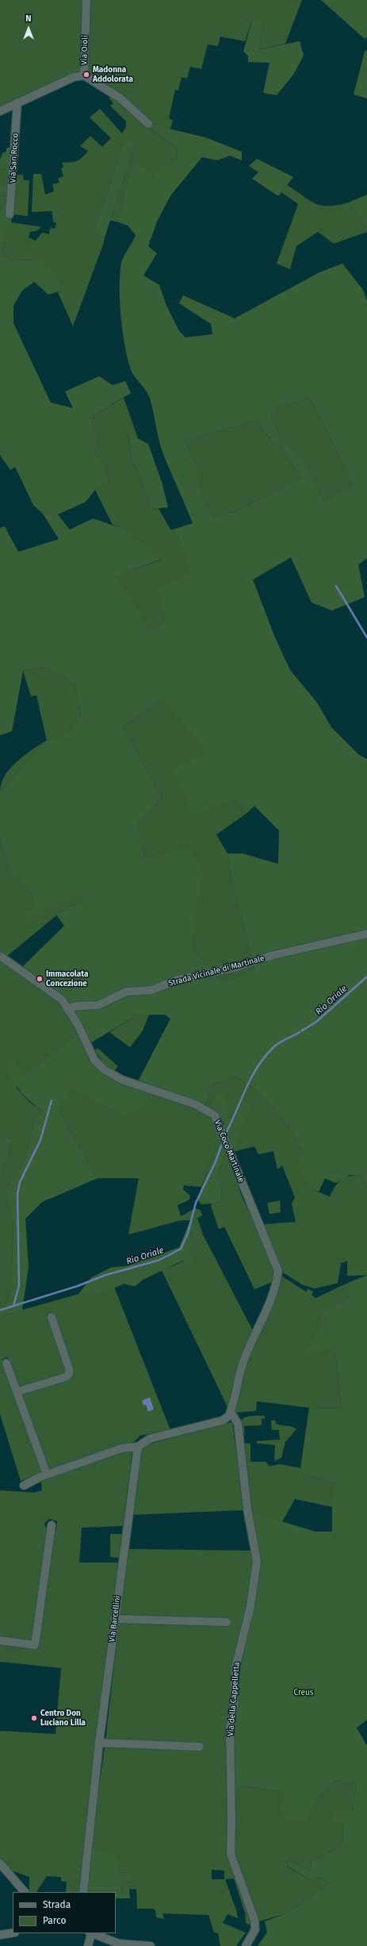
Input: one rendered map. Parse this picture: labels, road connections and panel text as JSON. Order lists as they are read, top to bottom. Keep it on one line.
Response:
{"streets":{"street":["Via Oioli","Via San Rocco","Strada Vicinale di Martinale","Via Coco Martinale","Via Barcellini","Via della Cappelletta"]},"crossings":[["Strada Vicinale di Martinale","Via Coco Martinale"],["Via Coco Martinale","Via della Cappelletta"]],"water":["Rio Oriale"],"parks":["Creus"],"places":["Madonna Addolorata","Immacolata Concezione","Centro Don Luciano Lilla"],"legend":["Strada","Parco"],"north":"top"}
